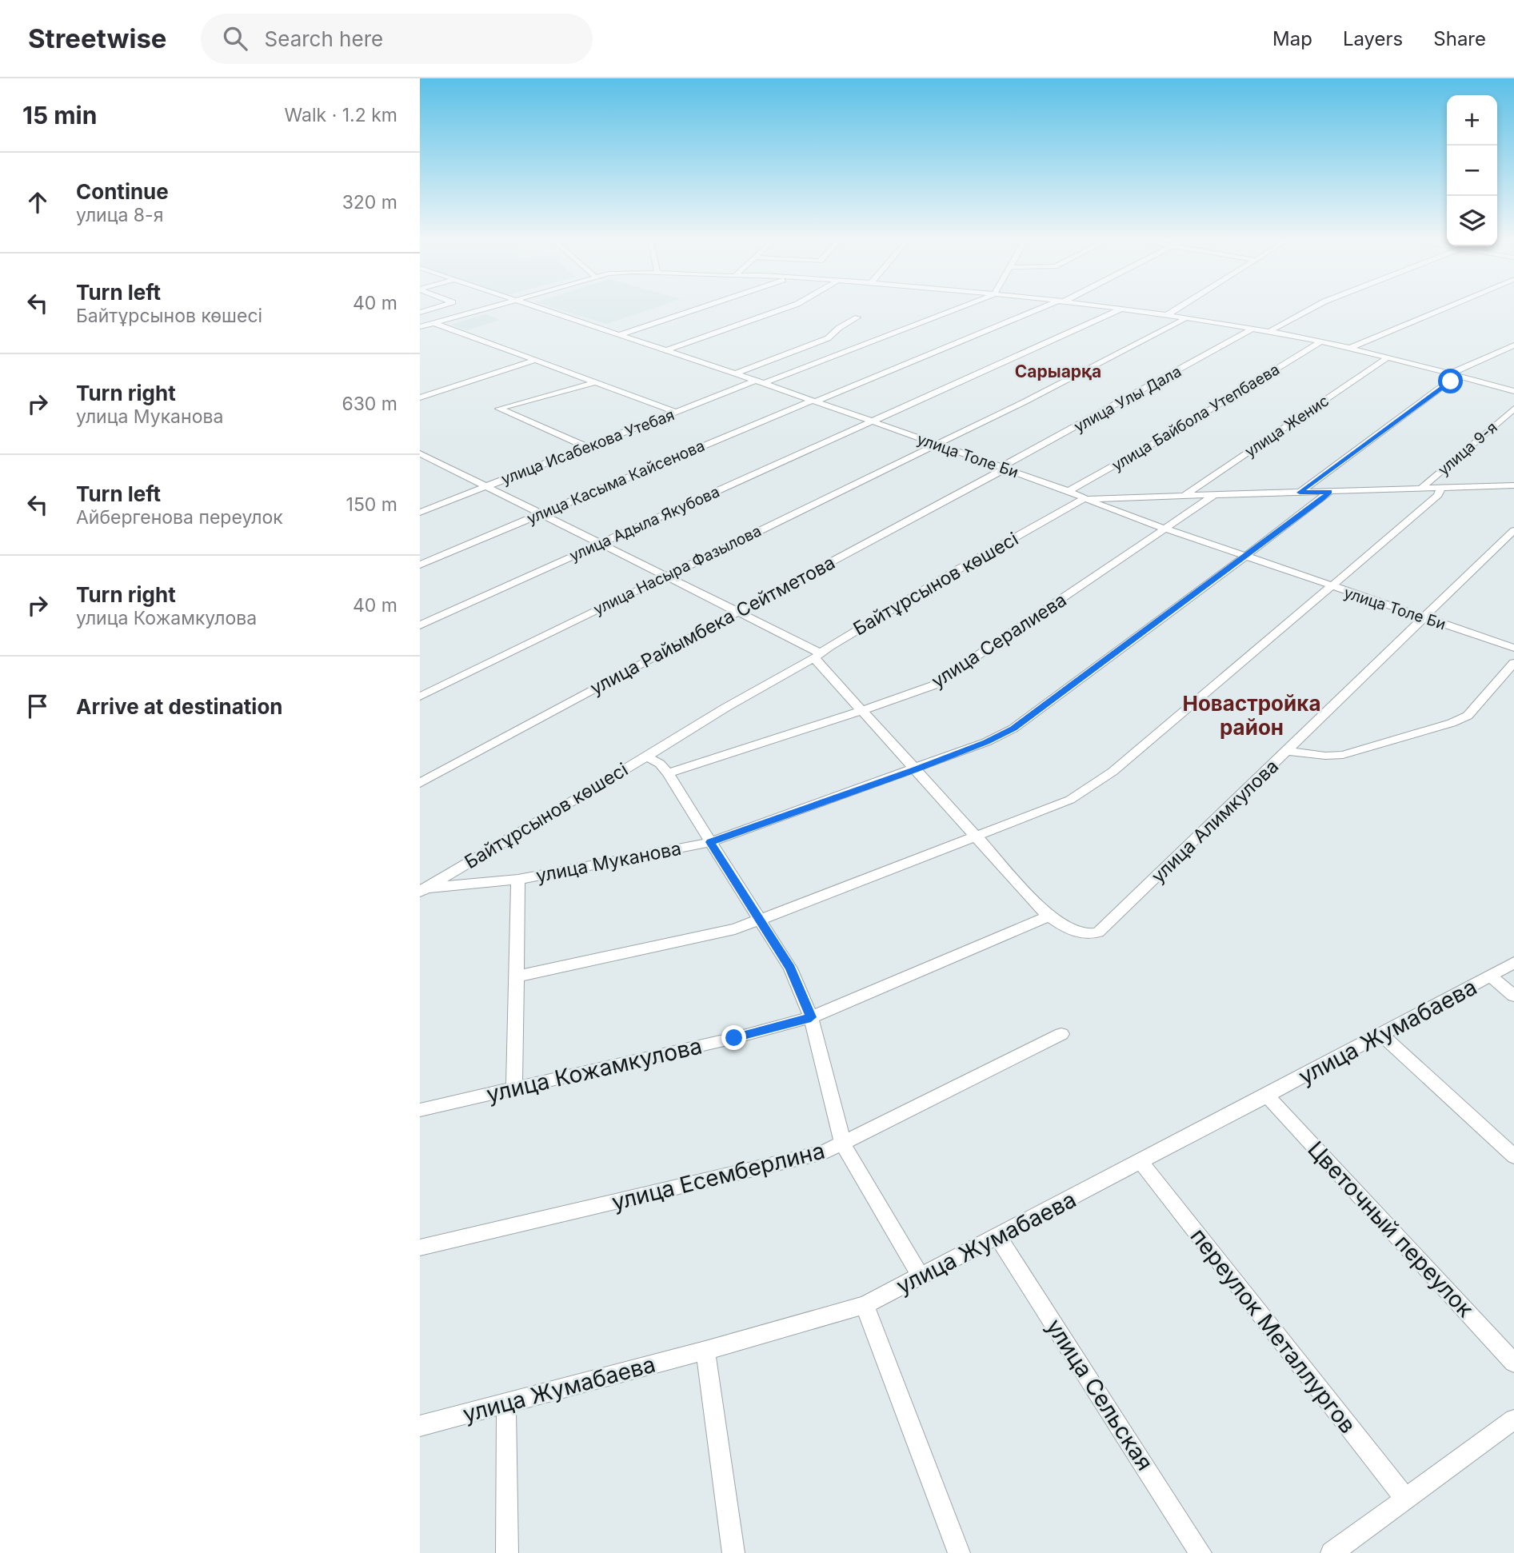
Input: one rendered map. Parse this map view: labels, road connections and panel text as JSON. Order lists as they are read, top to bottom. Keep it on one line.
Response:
{"streets":{"street":["улица Улы Дала","улица Байбола Утепбаева","улица Женис","улица Исабекова Утебая","улица 9-я","улица Толе Би","улица Касыма Кайсенова","улица Адыла Якубова","улица Насыра Фазылова","Байтұрсынов көшесі","улица Райымбека Сейтметова","улица Сералиева","улица Алимкулова","улица Муканова","улица Жумабаева","улица Кожамкулова","улица Есемберлина","Цветочный переулок","переулок Металлургов","улица Сельская"]},"crossings":[["улица Улы Дала","улица Толе Би"],["улица Улы Дала","улица Райымбека Сейтметова"],["улица Байбола Утепбаева","улица Толе Би"],["улица Женис","Байтұрсынов көшесі"],["улица Исабекова Утебая","улица Толе Би"],["улица 9-я","Байтұрсынов көшесі"],["улица Толе Би","улица Касыма Кайсенова"],["улица Толе Би","улица Адыла Якубова"],["улица Толе Би","улица Насыра Фазылова"],["улица Толе Би","Байтұрсынов көшесі"],["улица Толе Би","улица Райымбека Сейтметова"],["улица Толе Би","улица Сералиева"],["улица Толе Би","улица Алимкулова"],["улица Толе Би","улица Муканова"],["Байтұрсынов көшесі","улица Сералиева"],["Байтұрсынов көшесі","улица Алимкулова"],["Байтұрсынов көшесі","улица Муканова"],["улица Сералиева","улица Алимкулова"],["улица Алимкулова","улица Муканова"],["улица Алимкулова","улица Кожамкулова"],["улица Жумабаева","Цветочный переулок"],["улица Жумабаева","переулок Металлургов"],["улица Жумабаева","улица Сельская"]],"districts":["Сарыарқа","Новастройка район"],"page":{"header":"Streetwise","search":"Search here","nav":["Map","Layers","Share"],"heading":["15 min","Walk · 1.2 km"],"map_buttons":["+","−"],"list":[["Continue","улица 8-я","320 m"],["Turn left","Байтұрсынов көшесі","40 m"],["Turn right","улица Муканова","630 m"],["Turn left","Айбергенова переулок","150 m"],["Turn right","улица Кожамкулова","40 m"],"Arrive at destination"]}}
